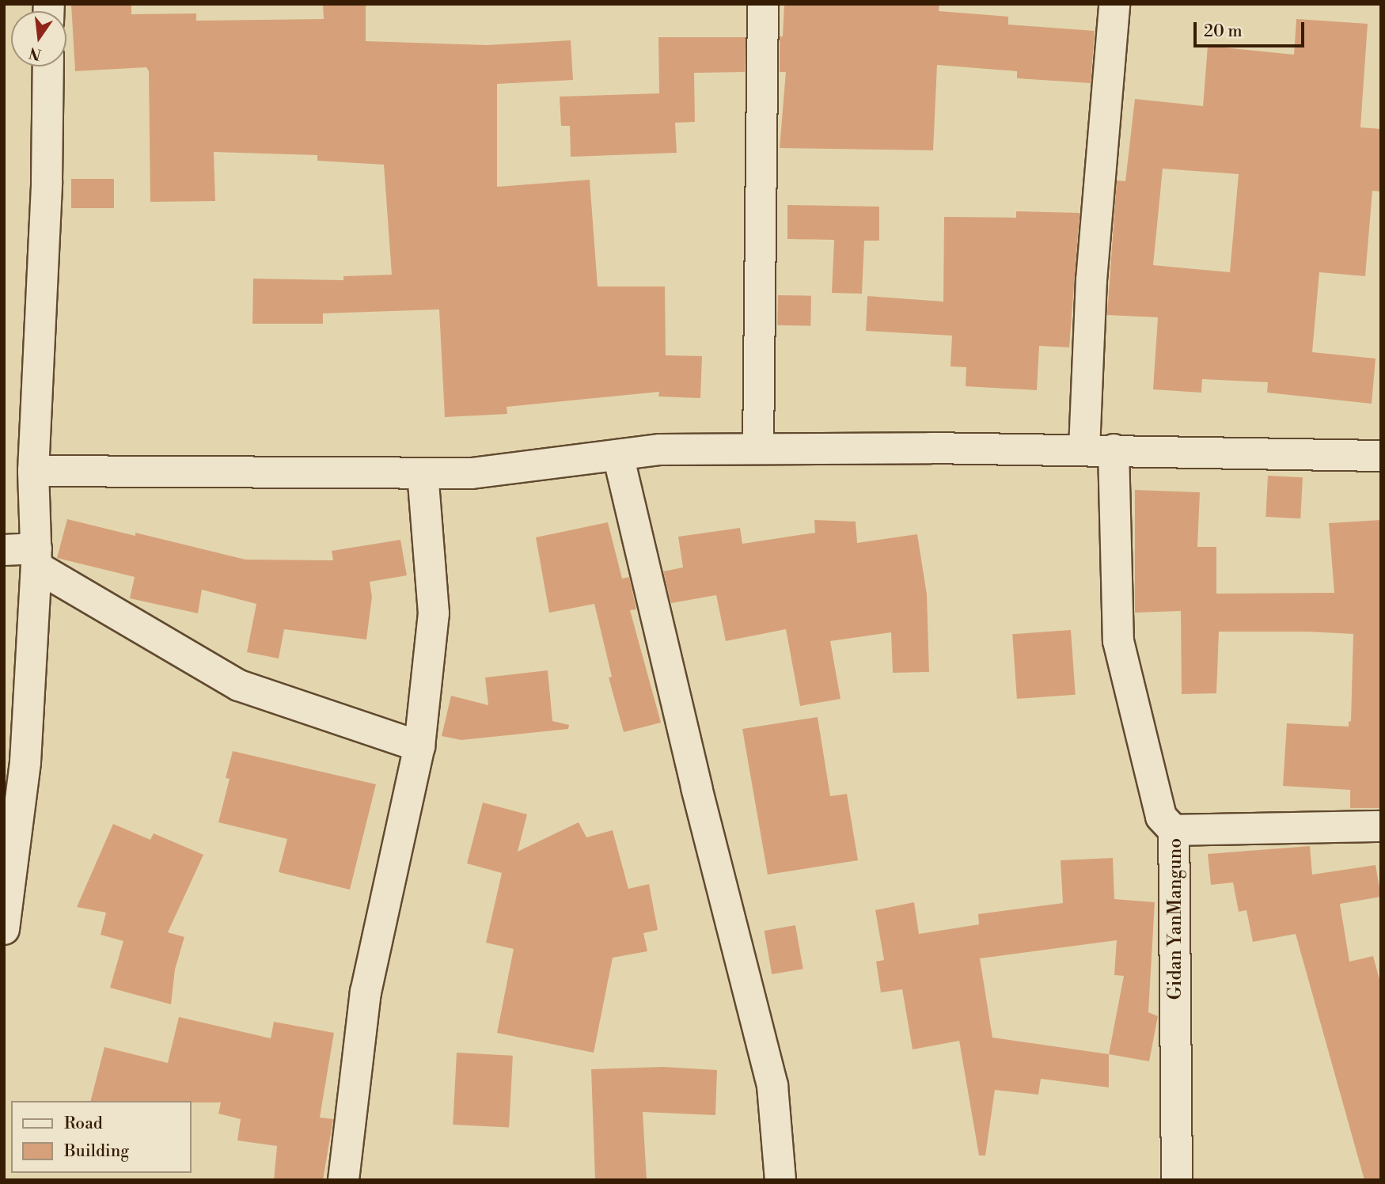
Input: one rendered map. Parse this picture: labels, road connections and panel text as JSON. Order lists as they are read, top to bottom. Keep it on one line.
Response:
{"streets":{"street":["Gidan YanManguno"]},"legend":["Road","Building"],"scale_bar":"20 m","north":"bottom"}
